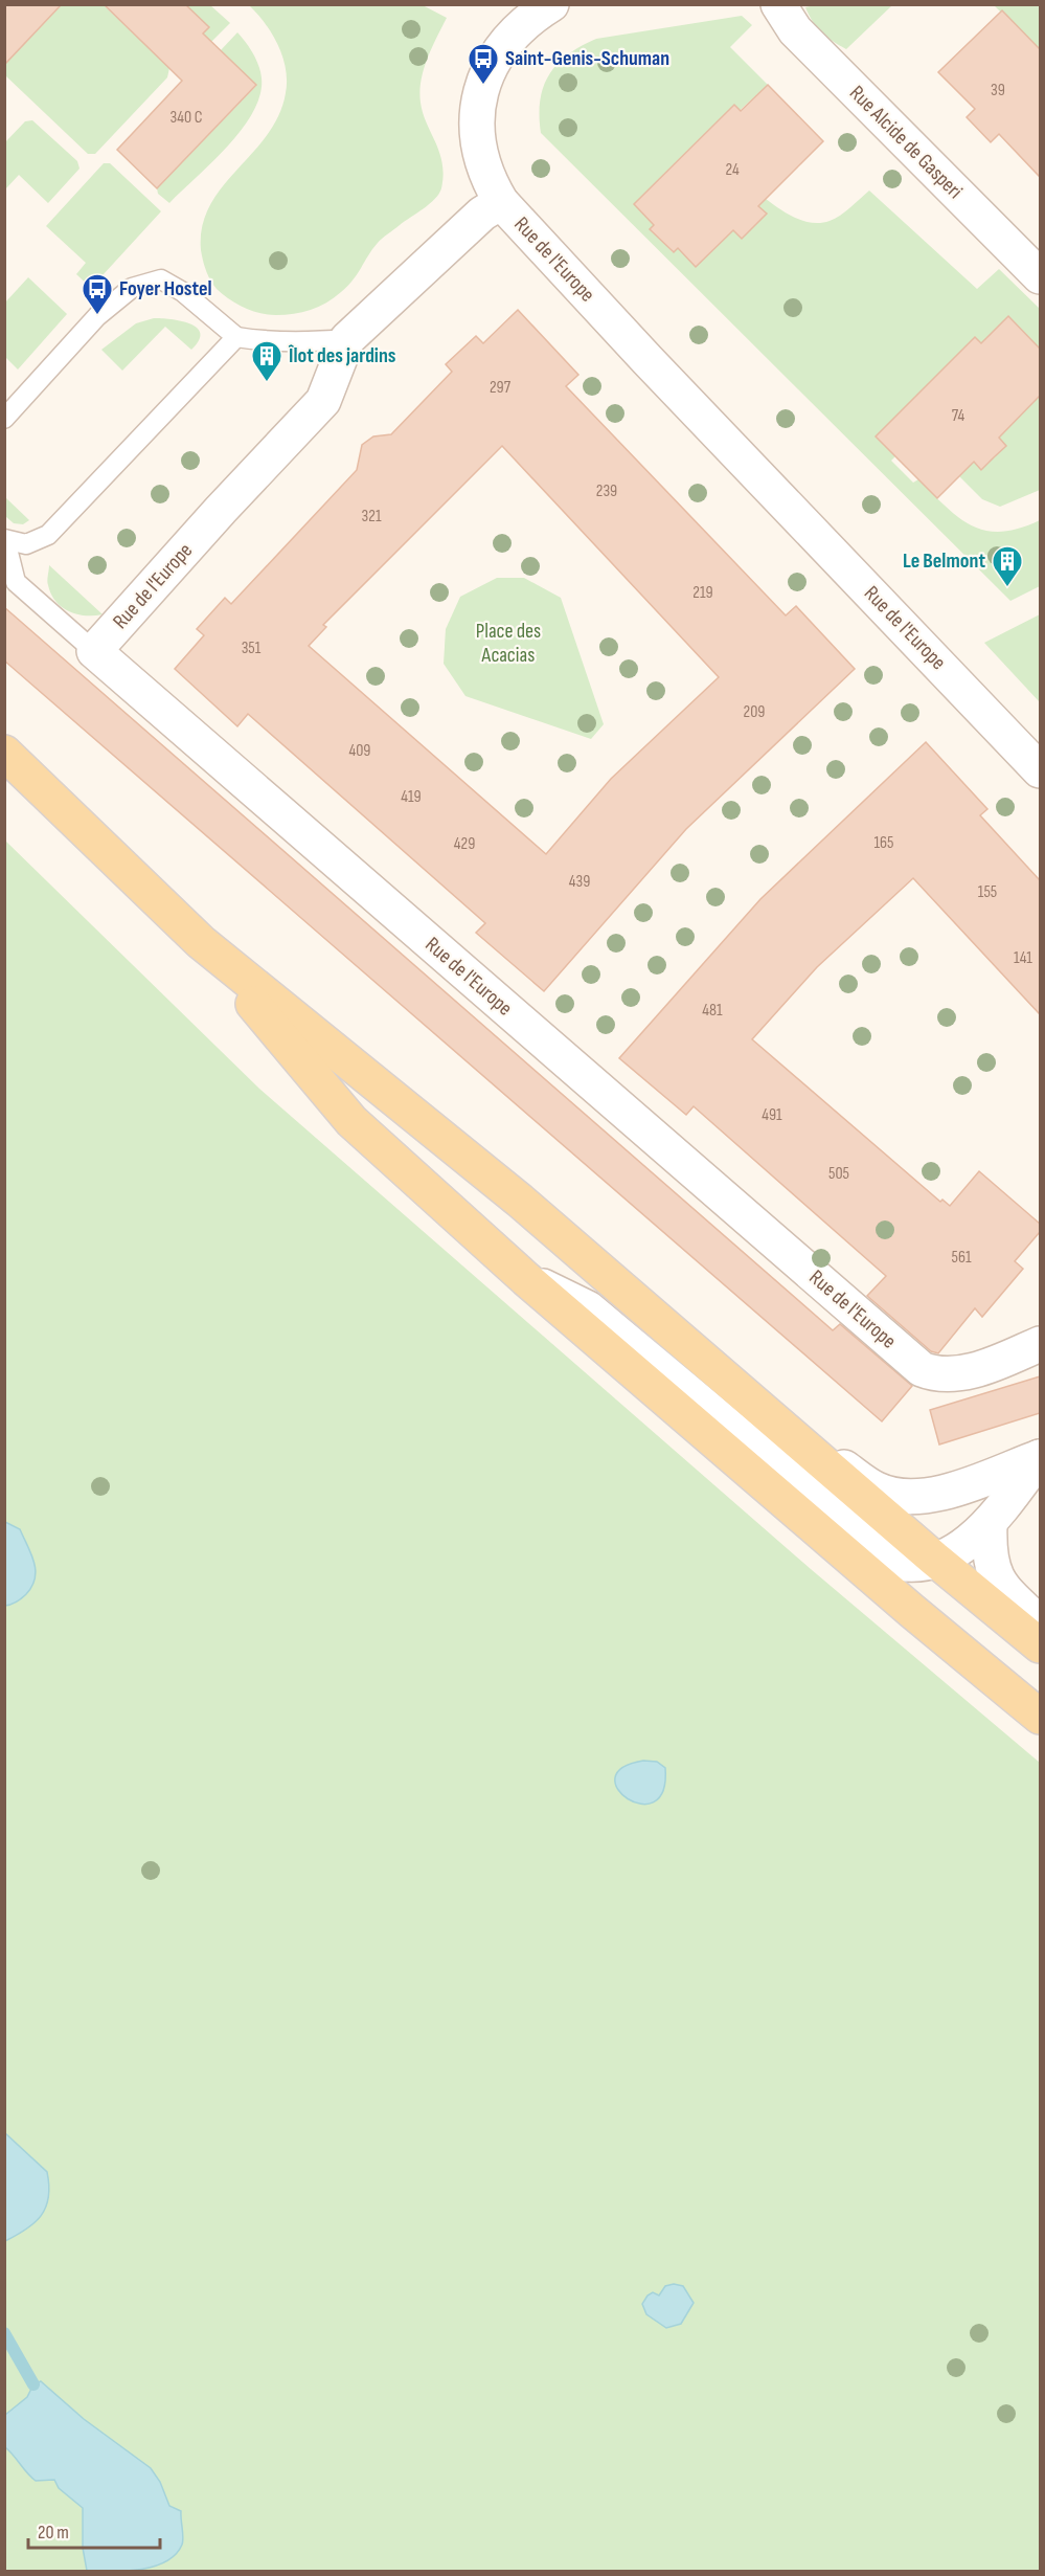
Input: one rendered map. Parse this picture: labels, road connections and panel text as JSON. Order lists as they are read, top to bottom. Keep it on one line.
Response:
{"streets":{"street":["Rue Alcide de Gasperi","Rue de l'Europe"]},"parks":["Place des Acacias"],"places":{"bus stop":["Saint-Genis-Schuman","Foyer Hostel"],"building":["Îlot des jardins","Le Belmont"]},"house_numbers":["39","340 C","24","297","74","239","321","219","351","209","409","419","165","429","439","155","141","481","491","505","561"],"scale_bar":"20 m"}
